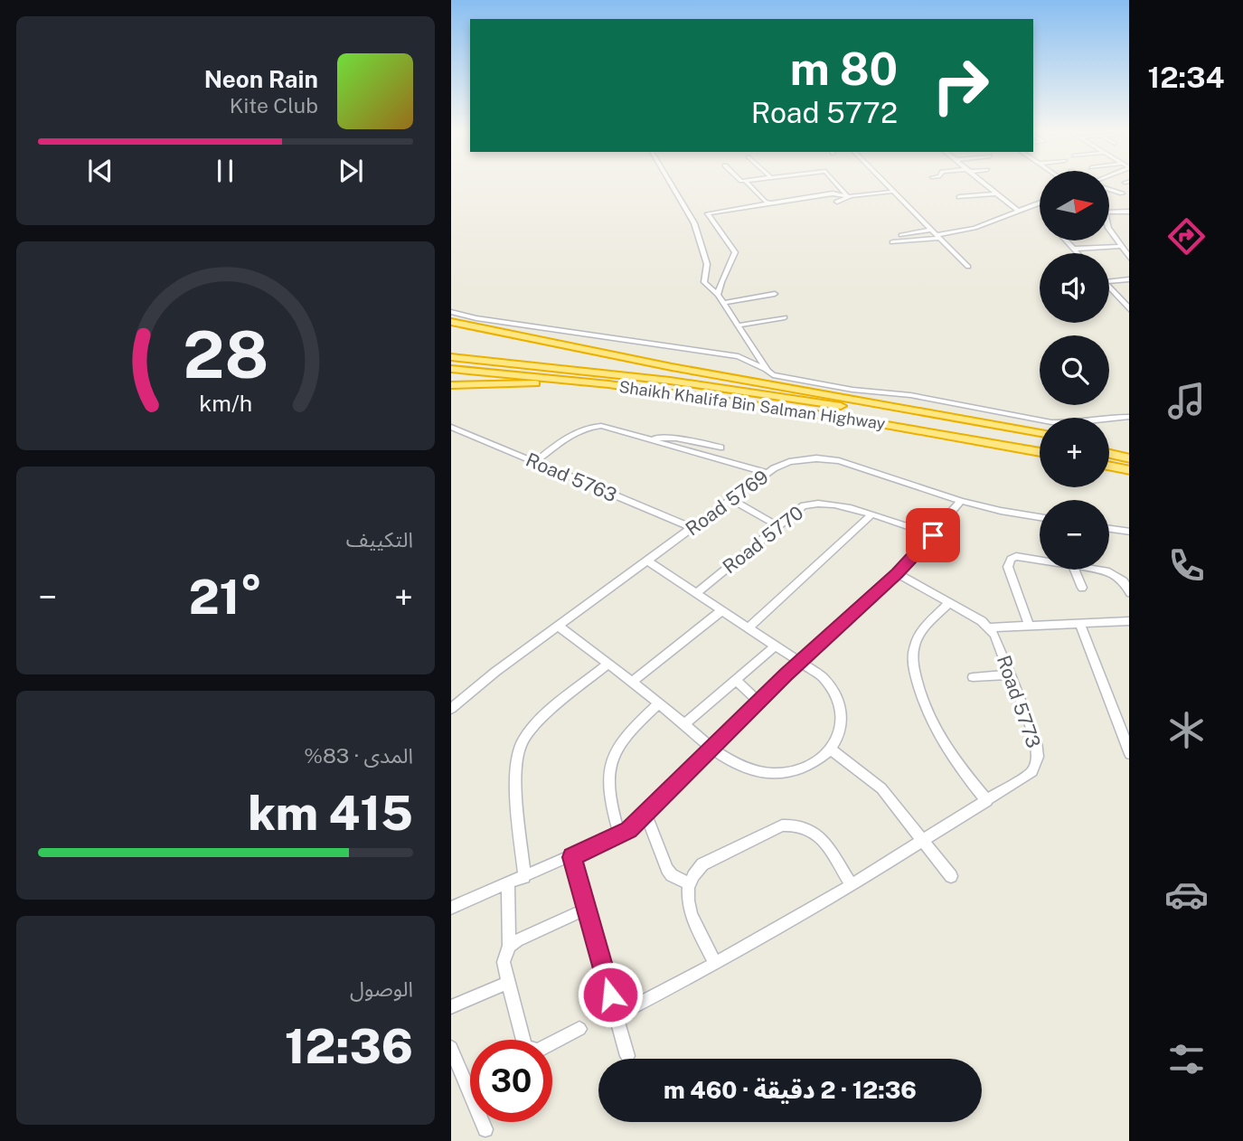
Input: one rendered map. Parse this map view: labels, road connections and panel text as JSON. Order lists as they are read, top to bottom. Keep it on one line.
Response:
{"streets":{"highway":["Shaikh Khalifa Bin Salman Highway"],"street":["Road 5763","Road 5769","Road 5770","Road 5773"]},"crossings":[["Road 5763","Road 5769"]],"north":"right","page":{"tabs":"12:34","turn":["80 m","Road 5772"],"song":["Neon Rain","Kite Club"],"map_buttons":["+","−"],"tile":["التكييف",["المدى · 83%","415 km"],["الوصول","12:36"]],"heat":["−","21°","+"],"limit":"30","trip":"12:36 · 2 دقيقة · 460 m","gauge":["28","km/h"]}}
